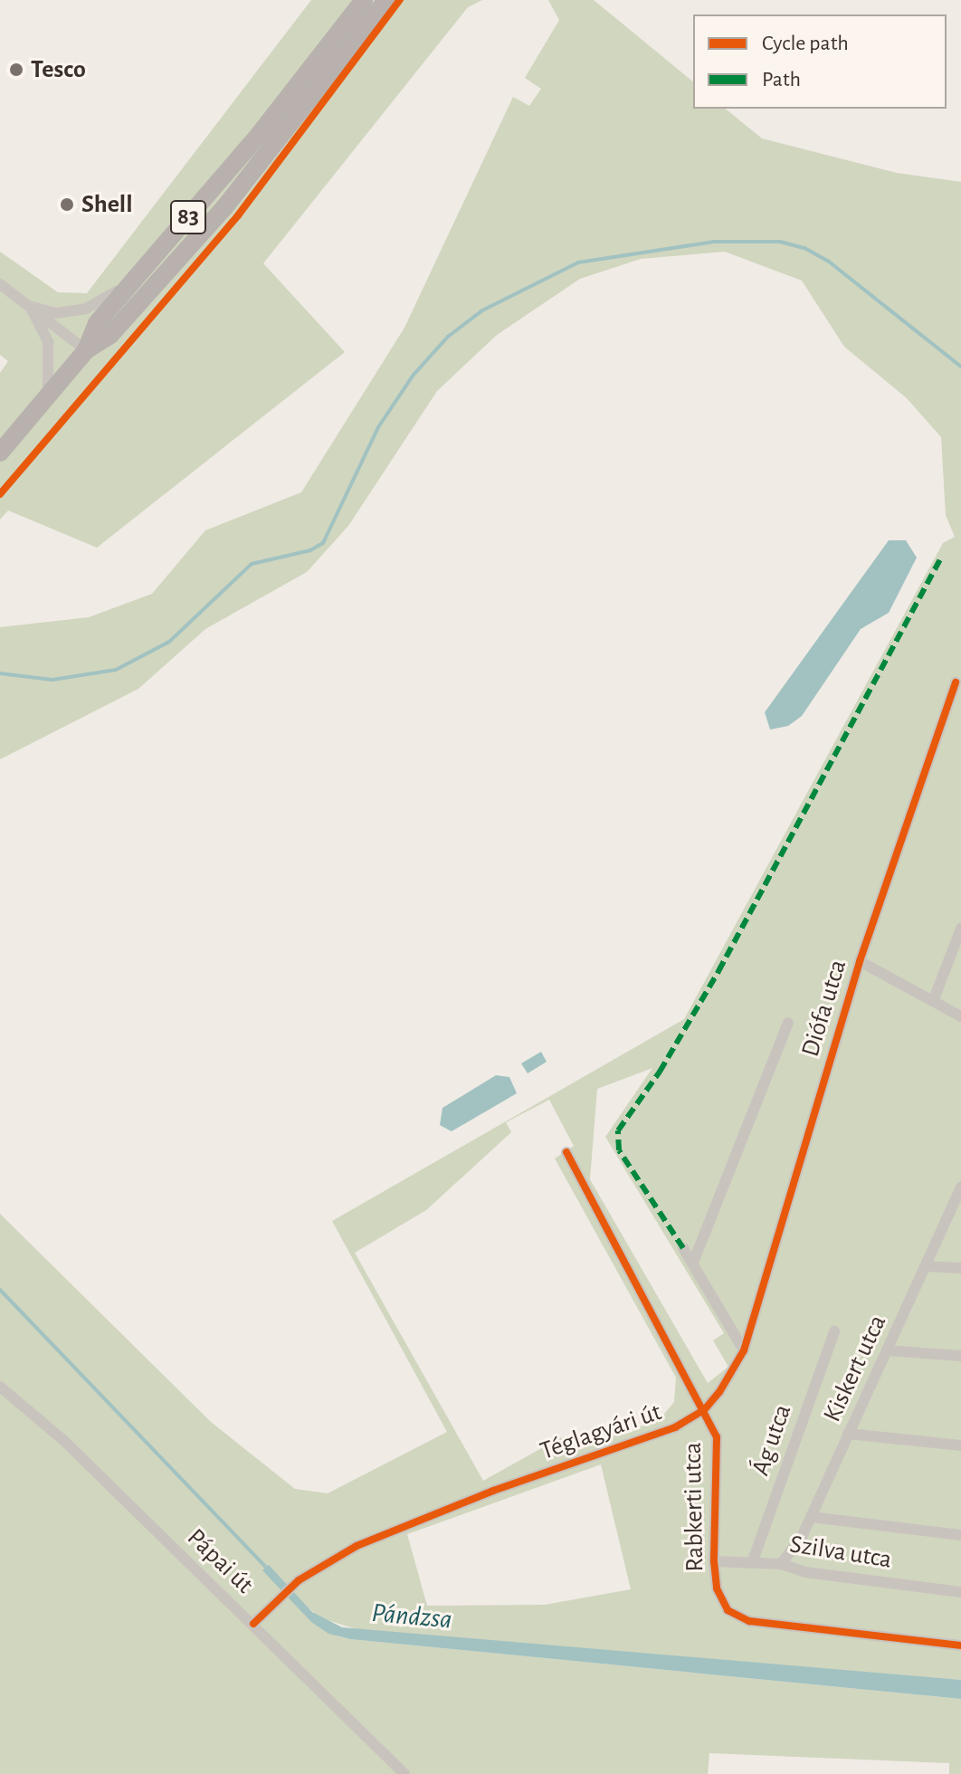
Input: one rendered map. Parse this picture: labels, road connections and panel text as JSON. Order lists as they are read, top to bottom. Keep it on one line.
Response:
{"streets":{"main road":["83"],"street":["Diófa utca","Kiskert utca","Téglagyári út","Ág utca","Rabkerti utca","Szilva utca","Pápai út"]},"crossings":[["Diófa utca","Rabkerti utca"],["Kiskert utca","Szilva utca"],["Téglagyári út","Rabkerti utca"],["Téglagyári út","Pápai út"],["Ág utca","Szilva utca"],["Rabkerti utca","Szilva utca"]],"water":["Pándzsa"],"places":["Tesco","Shell"],"legend":["Cycle path","Path"]}
